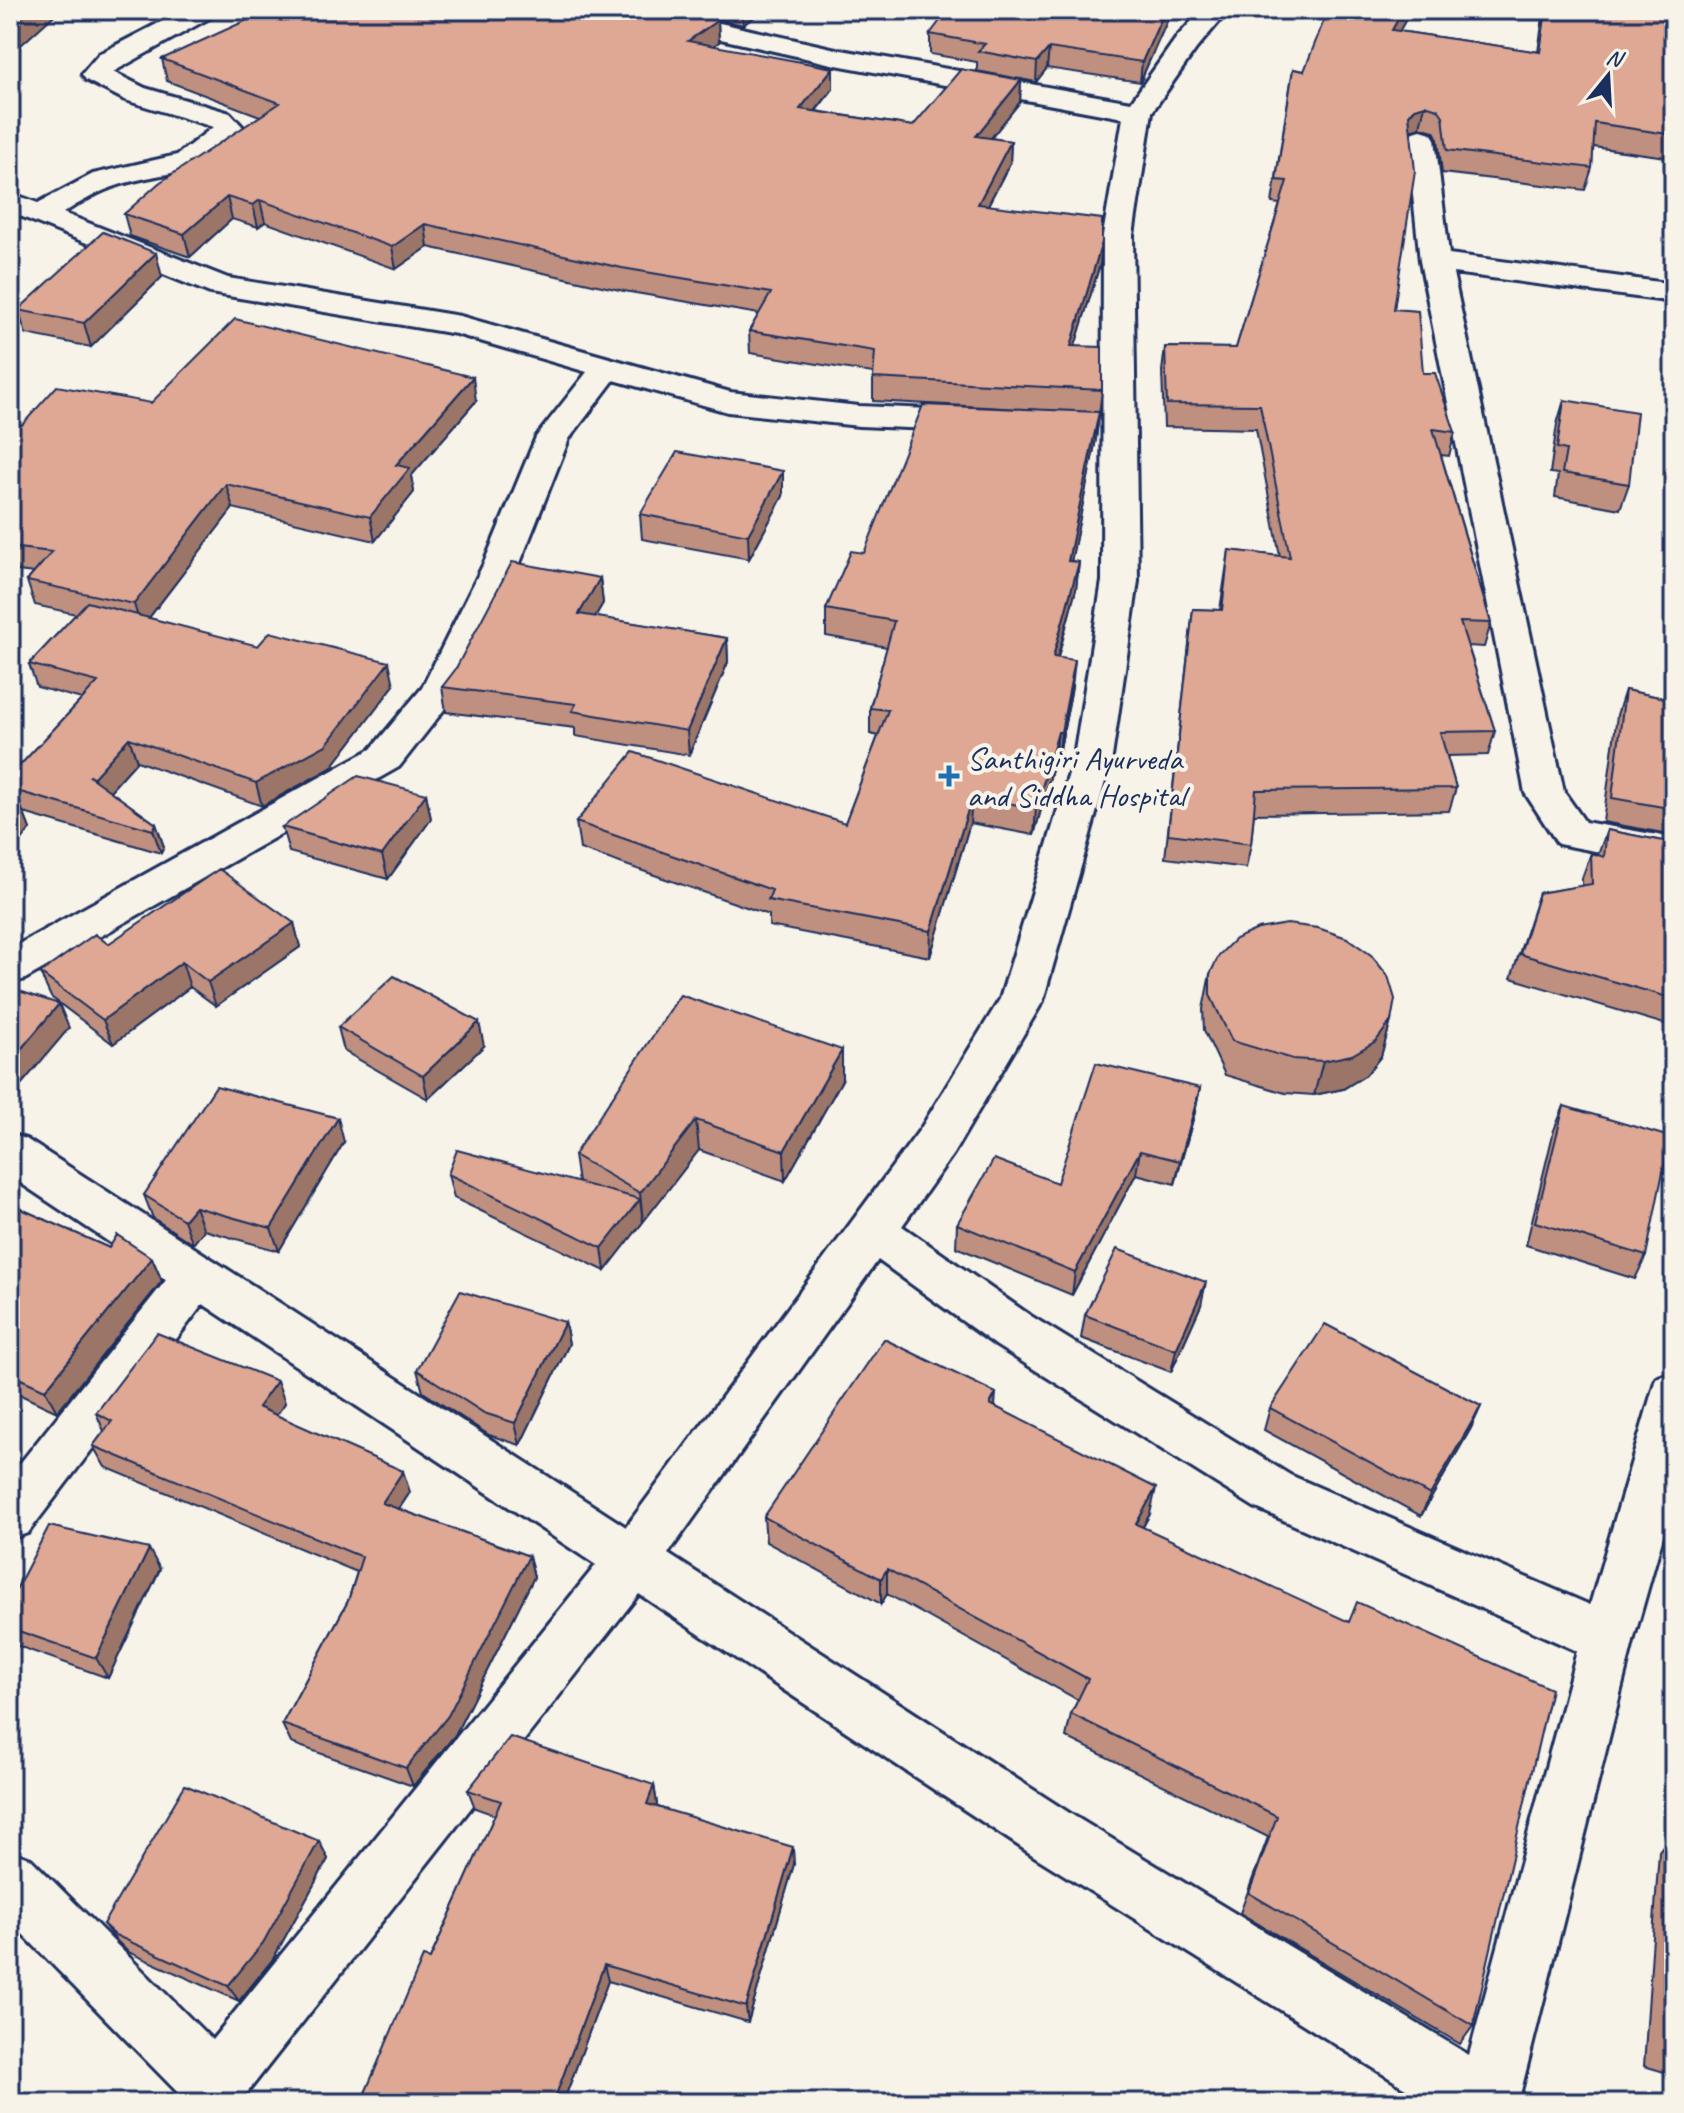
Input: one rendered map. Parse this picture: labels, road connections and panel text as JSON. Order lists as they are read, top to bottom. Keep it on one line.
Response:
{"places":{"health":["Santhigiri Ayurveda and Siddha Hospital"]},"north":"top"}
